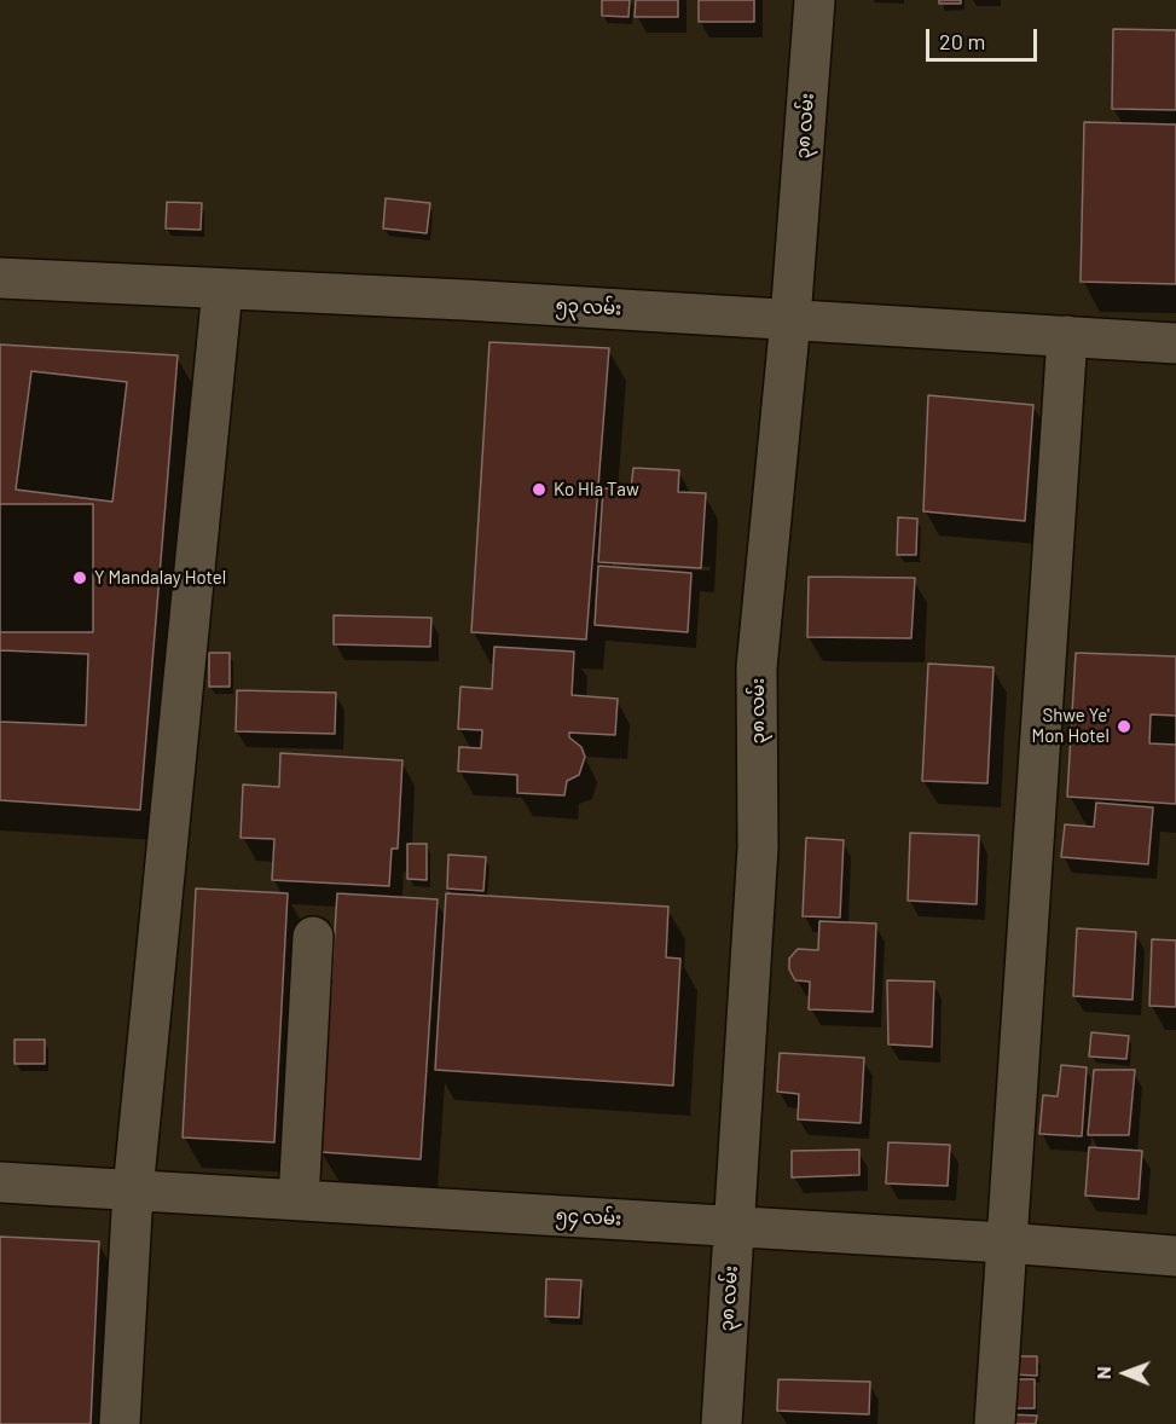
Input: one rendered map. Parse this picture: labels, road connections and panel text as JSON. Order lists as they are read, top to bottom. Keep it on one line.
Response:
{"streets":{"street":["၃၈ လမ်း","၅၃ လမ်း","၅၄ လမ်း"]},"crossings":[["၃၈ လမ်း","၅၃ လမ်း"],["၃၈ လမ်း","၅၄ လမ်း"]],"places":["Ko Hla Taw","Y Mandalay Hotel","Shwe Ye' Mon Hotel"],"scale_bar":"20 m","north":"left"}
